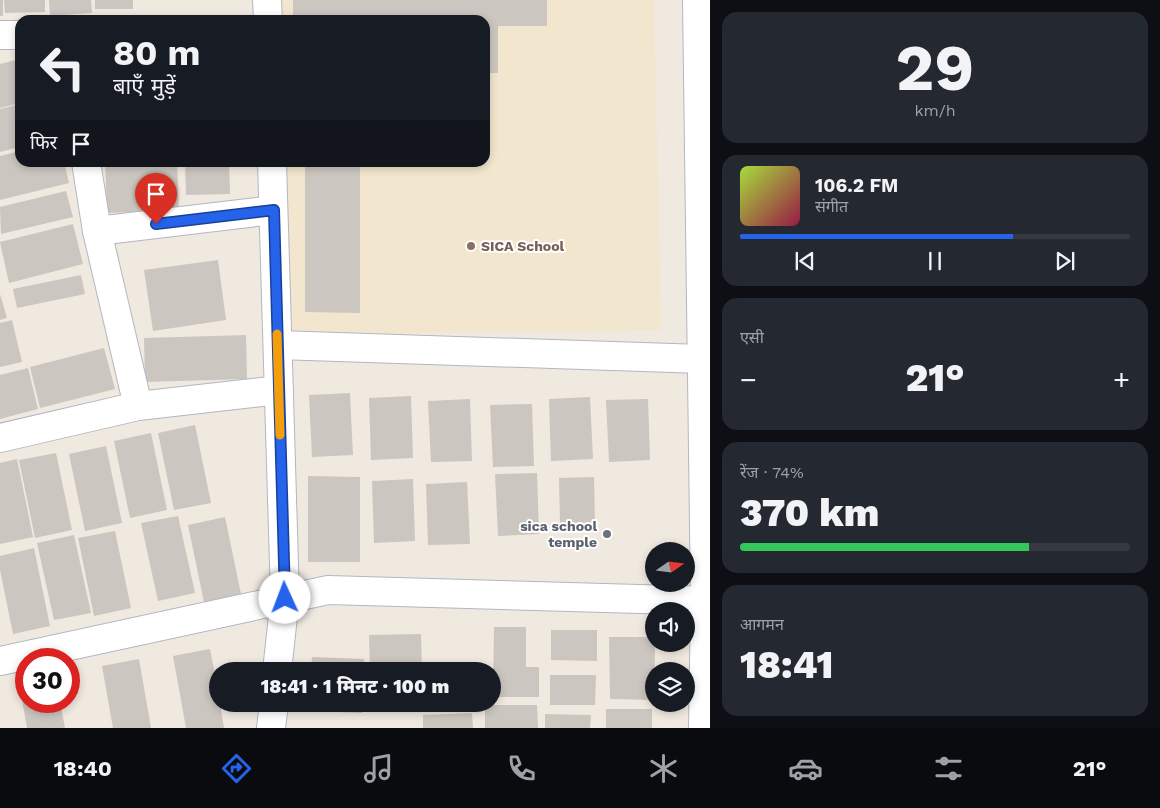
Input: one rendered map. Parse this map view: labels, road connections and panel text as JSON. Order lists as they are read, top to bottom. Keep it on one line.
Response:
{"places":["SICA School","sica school temple"],"north":"right","page":{"tile":[["29","km/h"],"एसी",["रेंज · 74%","370 km"],["आगमन","18:41"]],"turn":["80 m","बाएँ मुड़ें"],"then":"फिर","song":["106.2 FM","संगीत"],"heat":["−","21°","+"],"limit":"30","trip":"18:41 · 1 मिनट · 100 m","tabs":["18:40","21°"]}}
